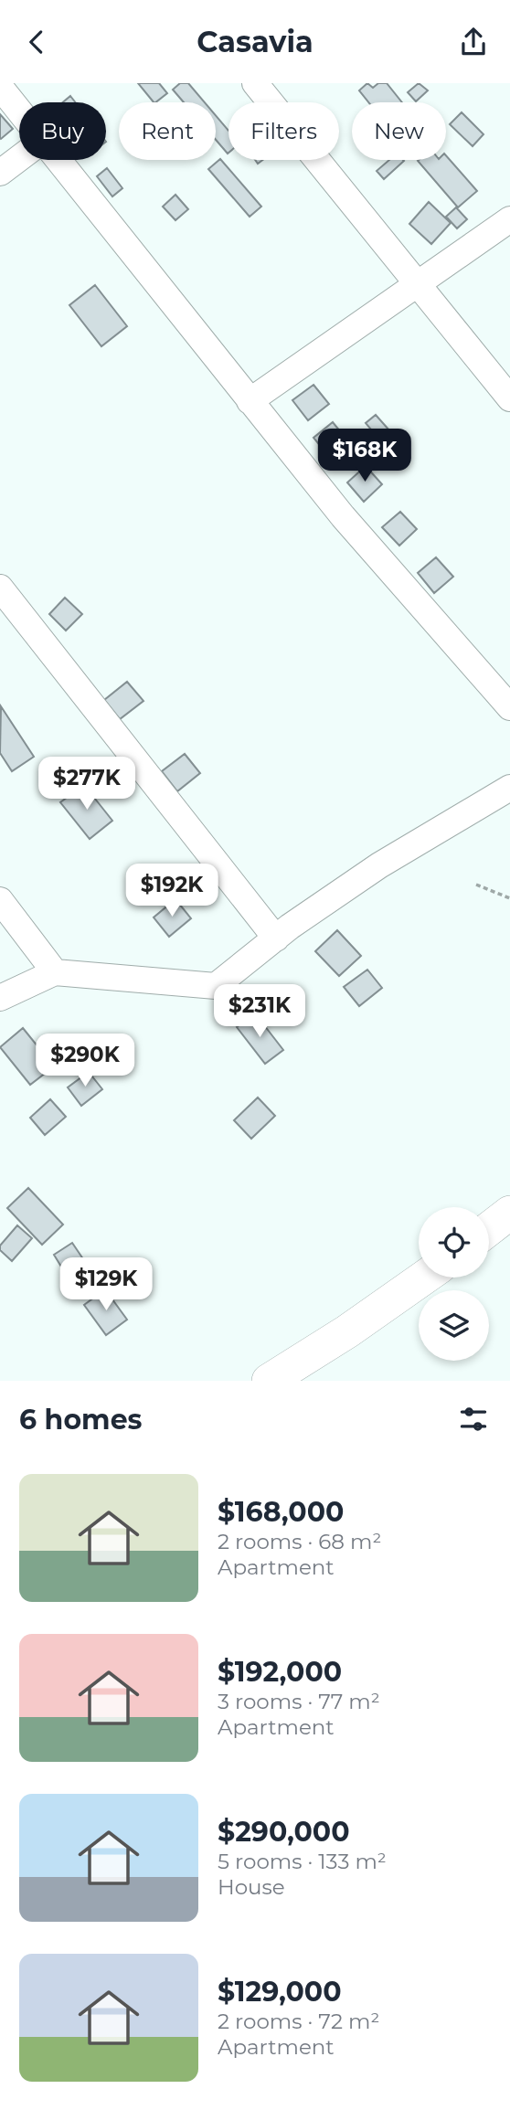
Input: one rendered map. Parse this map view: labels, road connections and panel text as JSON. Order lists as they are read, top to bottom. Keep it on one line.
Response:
{"page":{"header":"Casavia","chip":["Buy","Rent","Filters","New"],"price":["$168K","$277K","$192K","$231K","$290K","$129K"],"heading":"6 homes","list":[{"name":"$168,000","note":"2 rooms · 68 m² · Apartment"},{"name":"$192,000","note":"3 rooms · 77 m² · Apartment"},{"name":"$290,000","note":"5 rooms · 133 m² · House"},{"name":"$129,000","note":"2 rooms · 72 m² · Apartment"}]}}
